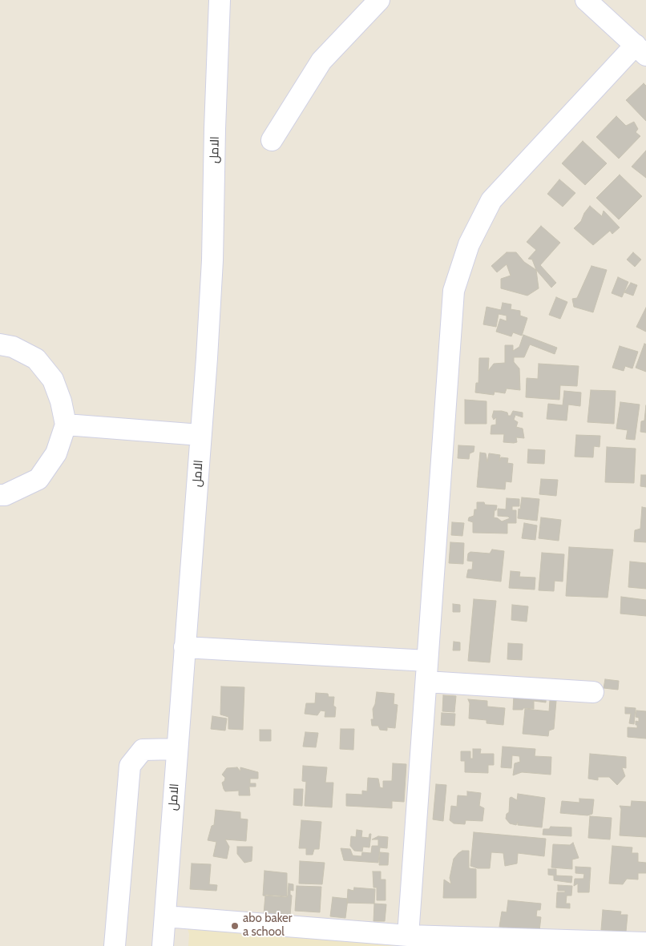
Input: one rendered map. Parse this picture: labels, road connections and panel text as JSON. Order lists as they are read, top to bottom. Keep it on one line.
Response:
{"streets":{"street":["الامل"]},"places":["abo baker a school"]}
